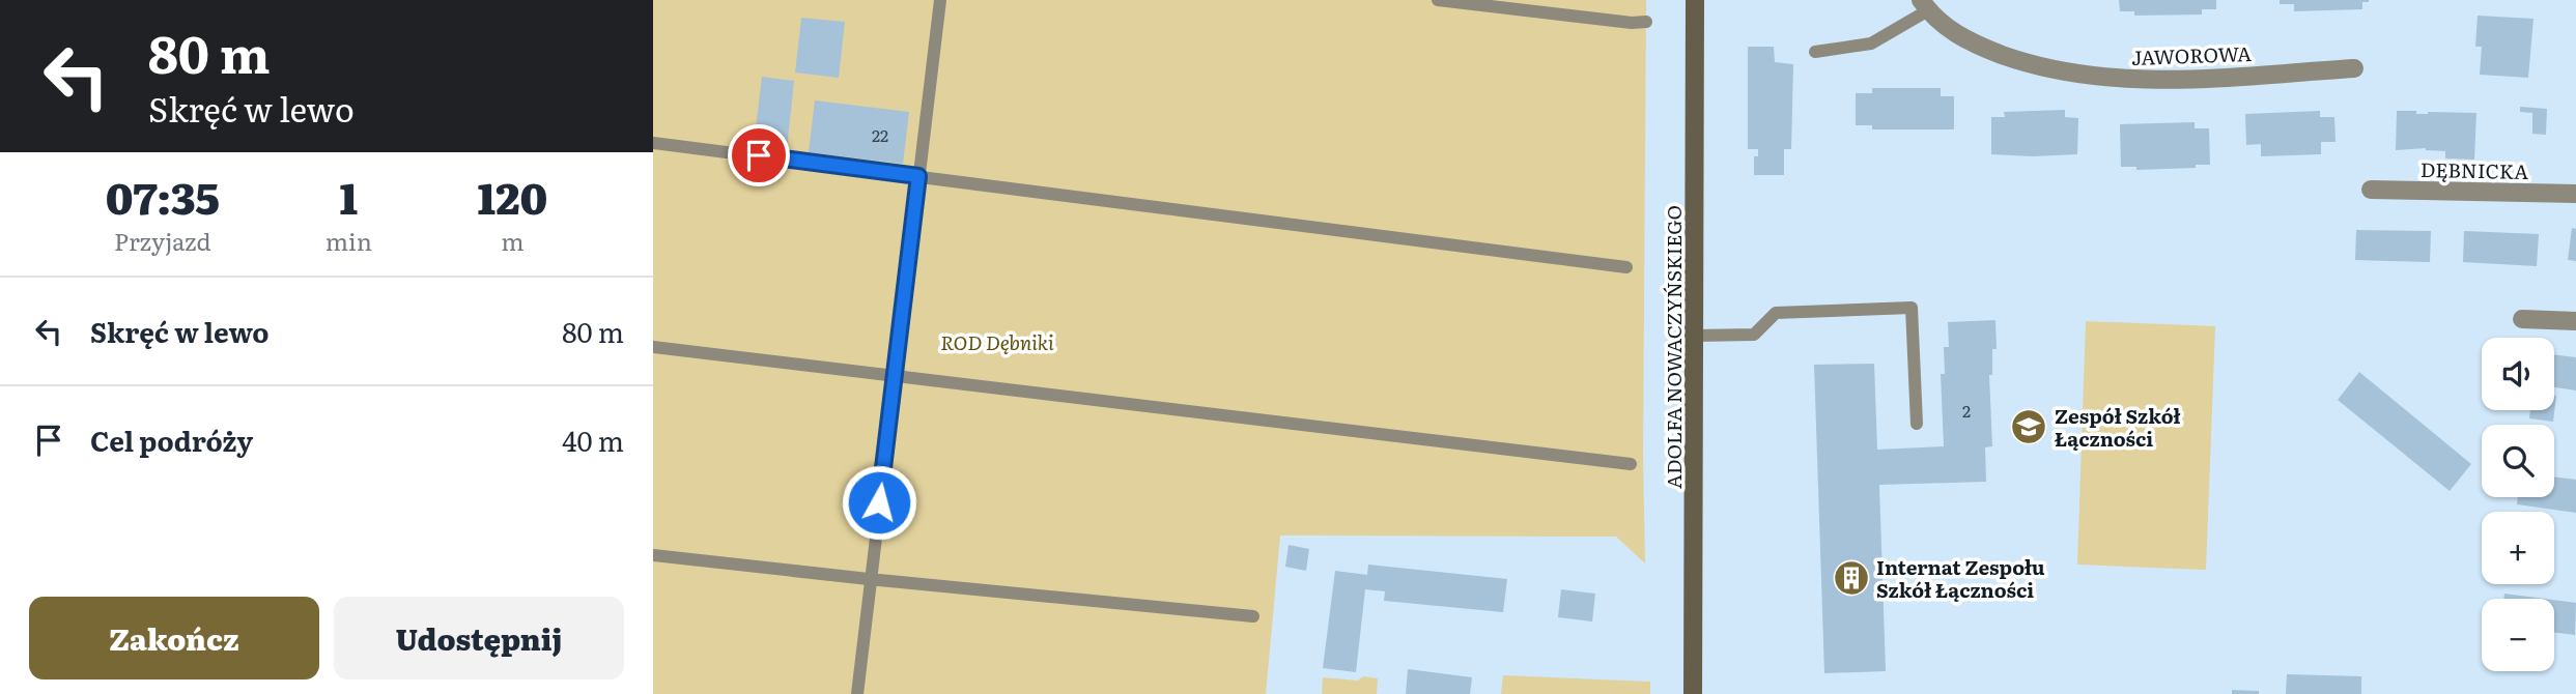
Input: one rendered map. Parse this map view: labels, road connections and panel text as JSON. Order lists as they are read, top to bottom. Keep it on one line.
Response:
{"streets":{"street":["JAWOROWA","DĘBNICKA","ADOLFA NOWACZYŃSKIEGO"]},"parks":["ROD Dębniki"],"places":{"school or university":["Zespół Szkół Łączności"],"building":["Internat Zespołu Szkół Łączności"]},"house_numbers":["22","2"],"page":{"turn":["80 m","Skręć w lewo"],"eta":["07:35","Przyjazd","1","min","120","m"],"list":[{"name":"Skręć w lewo","value":"80 m"},{"name":"Cel podróży","value":"40 m"}],"map_buttons":["+","−"],"buttons":["Zakończ","Udostępnij"]}}
